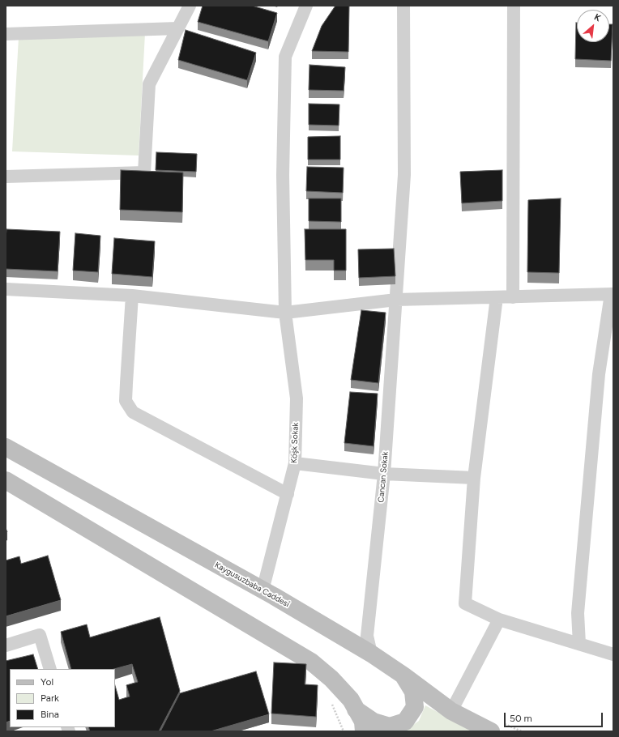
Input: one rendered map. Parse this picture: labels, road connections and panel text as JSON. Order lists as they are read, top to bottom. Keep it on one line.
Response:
{"streets":{"main road":["Kaygusuzbaba Caddesi"],"street":["Köşk Sokak","Cancan Sokak"]},"crossings":[["Köşk Sokak","Kaygusuzbaba Caddesi"],["Cancan Sokak","Kaygusuzbaba Caddesi"]],"legend":["Yol","Park","Bina"],"scale_bar":"50 m","north":"top right"}
